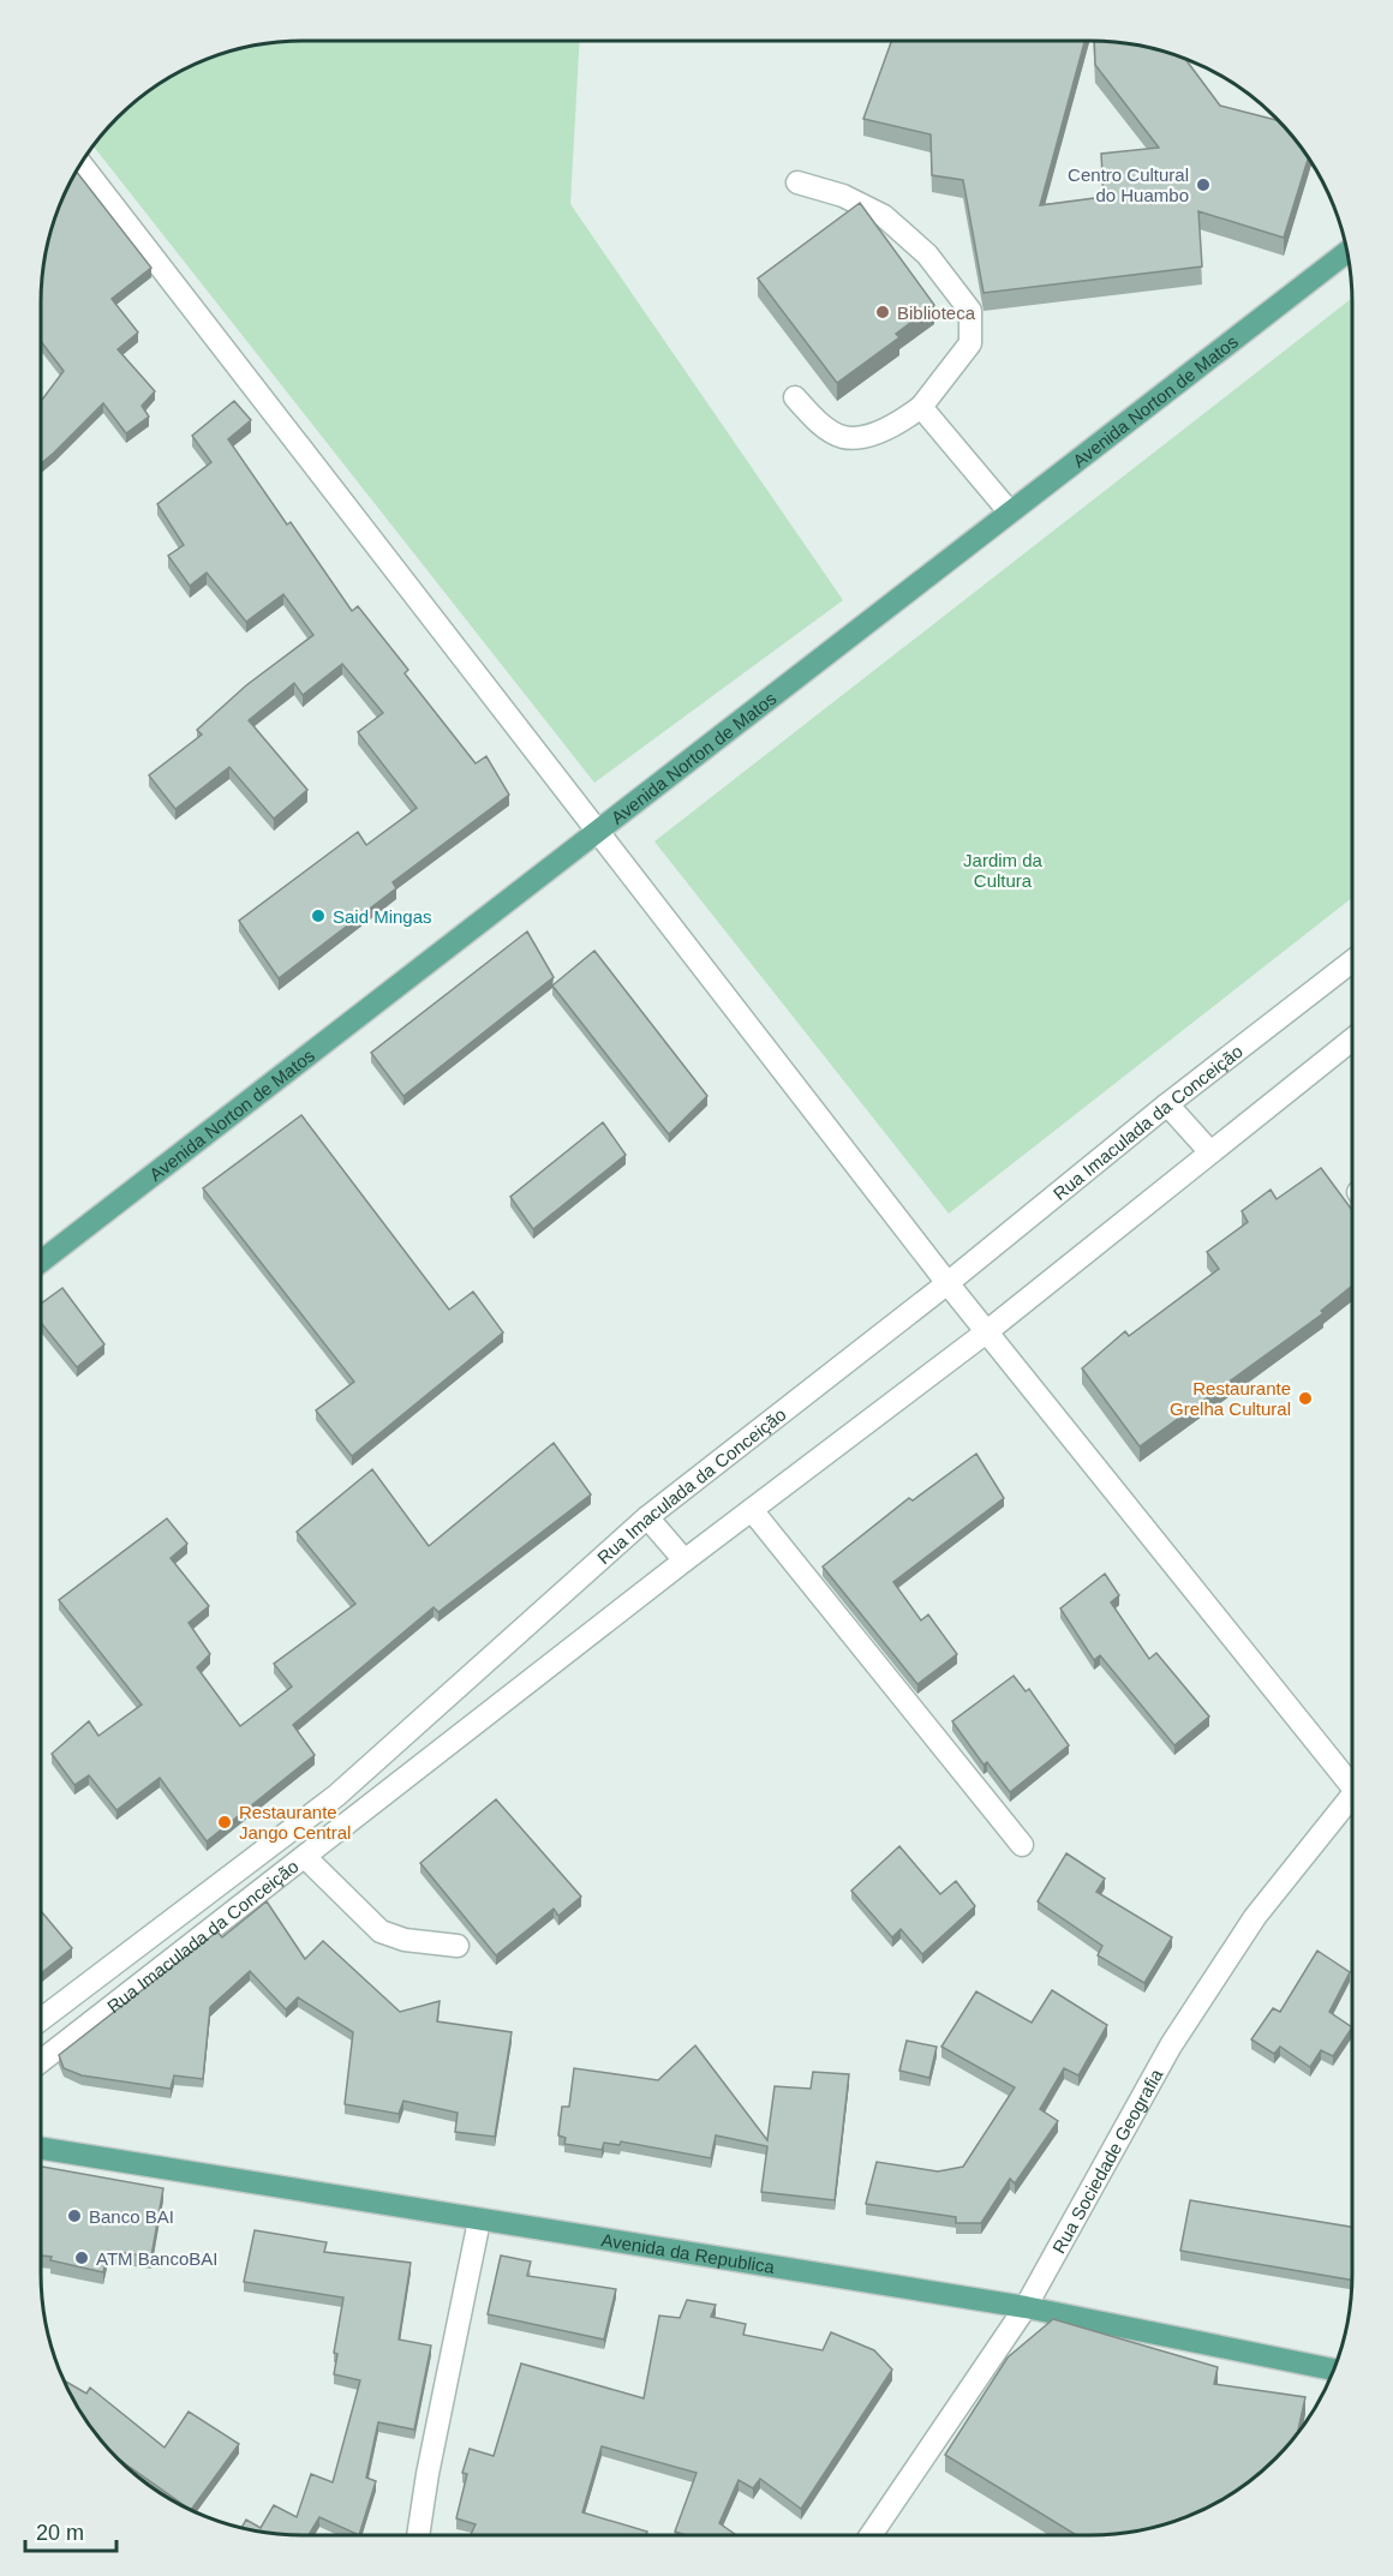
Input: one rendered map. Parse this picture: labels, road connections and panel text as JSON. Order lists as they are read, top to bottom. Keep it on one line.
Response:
{"streets":{"main road":["Avenida Norton de Matos","Avenida da Republica"],"street":["Rua Imaculada da Conceição","Rua Sociedade Geografia"]},"crossings":[["Rua Sociedade Geografia","Avenida da Republica"]],"parks":["Jardim da Cultura"],"places":["Centro Cultural do Huambo","Biblioteca","Said Mingas","Restaurante Grelha Cultural","Restaurante Jango Central","Banco BAI","ATM BancoBAI"],"scale_bar":"20 m"}
